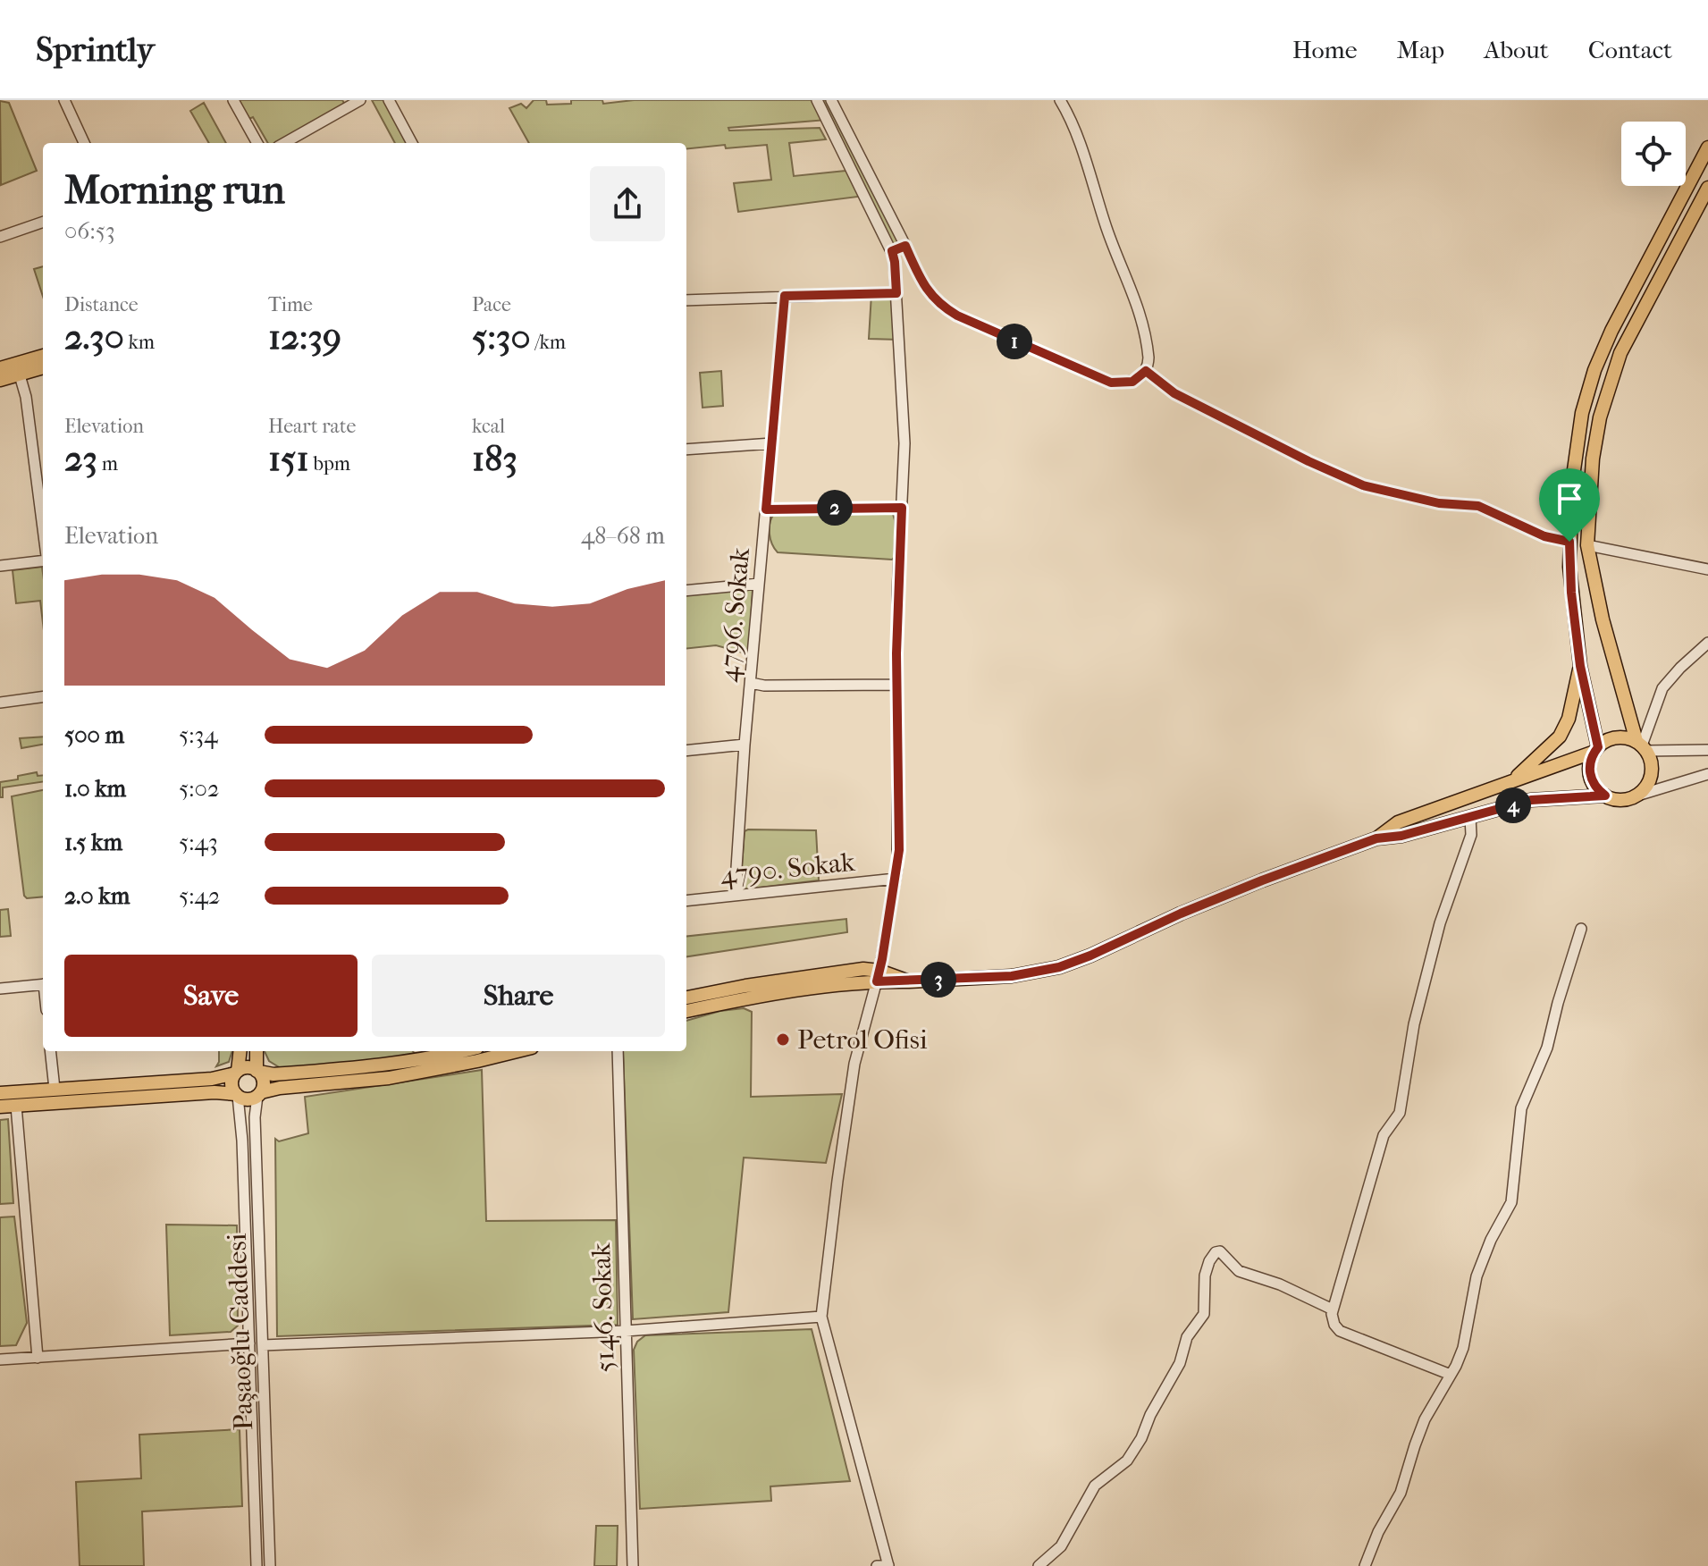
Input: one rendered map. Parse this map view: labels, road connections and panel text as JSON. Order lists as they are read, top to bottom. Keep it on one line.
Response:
{"streets":{"street":["4796. Sokak","4790. Sokak","5146. Sokak","Paşaoğlu Caddesi"]},"crossings":[["4796. Sokak","4790. Sokak"]],"places":["Petrol Ofisi"],"page":{"header":"Sprintly","nav":["Home","Map","About","Contact"],"heading":["Morning run","06:53"],"stats":[["Distance","2.30 km"],["Time","12:39"],["Pace","5:30 /km"],["Elevation","23 m"],["Heart rate","151 bpm"],["kcal","183"]],"pins":["1","2","4","3"],"chart":["Elevation","48–68 m"],"list":[{"name":"500 m","note":"5:34"},{"name":"1.0 km","note":"5:02"},{"name":"1.5 km","note":"5:43"},{"name":"2.0 km","note":"5:42"}],"buttons":["Save","Share"]}}
